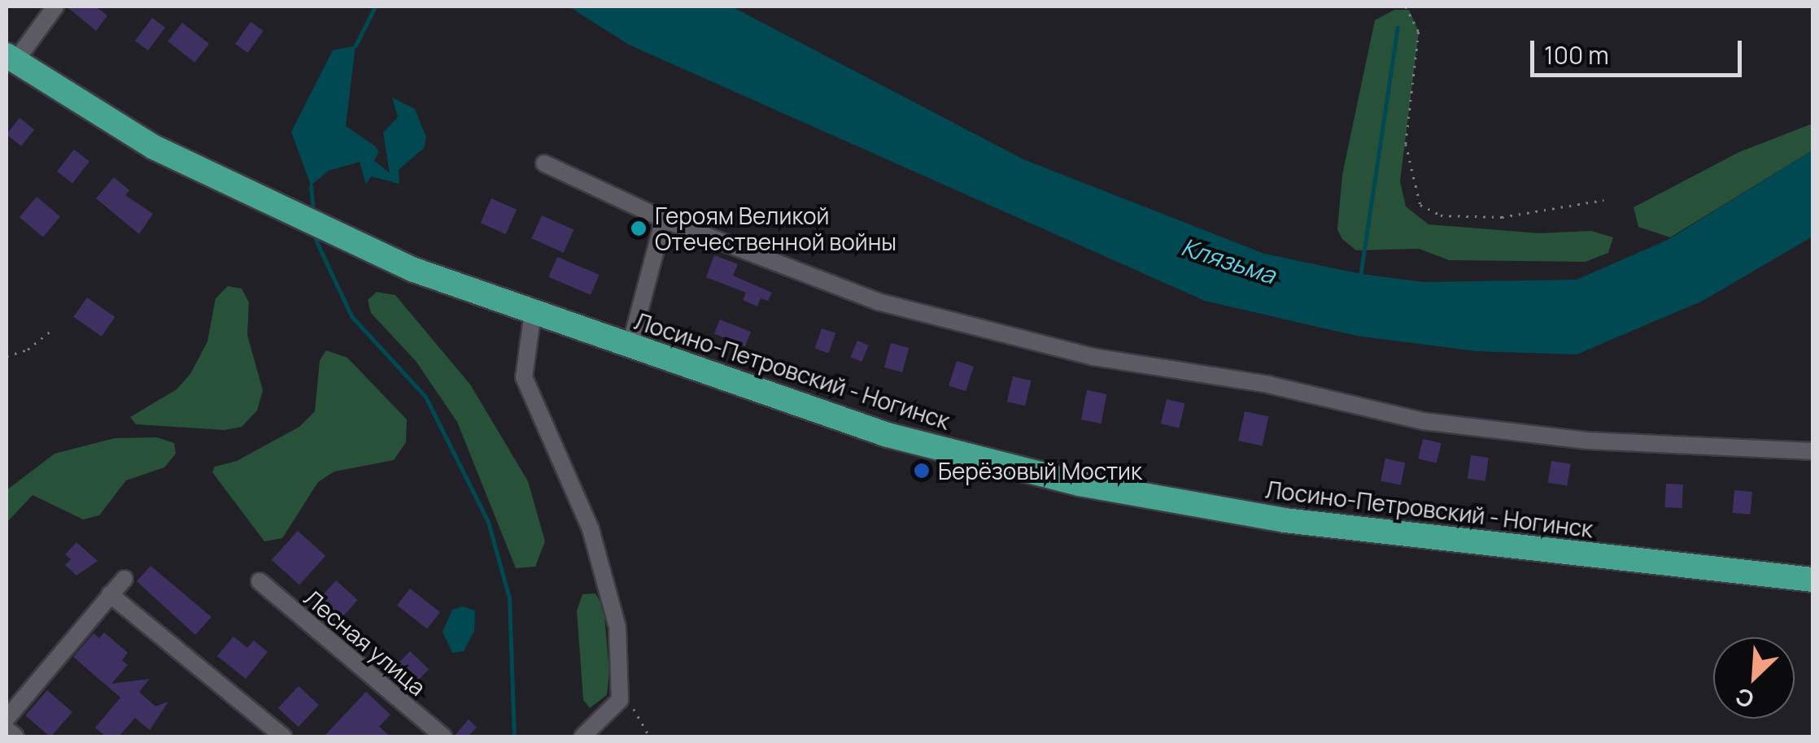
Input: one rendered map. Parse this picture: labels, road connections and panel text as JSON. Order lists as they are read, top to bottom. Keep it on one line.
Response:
{"streets":{"highway":["Лосино-Петровский - Ногинск"],"street":["Лесная улица"]},"water":["Клязьма"],"places":["Героям Великой Отечественной войны","Берёзовый Мостик"],"scale_bar":"100 m","north":"bottom left"}
